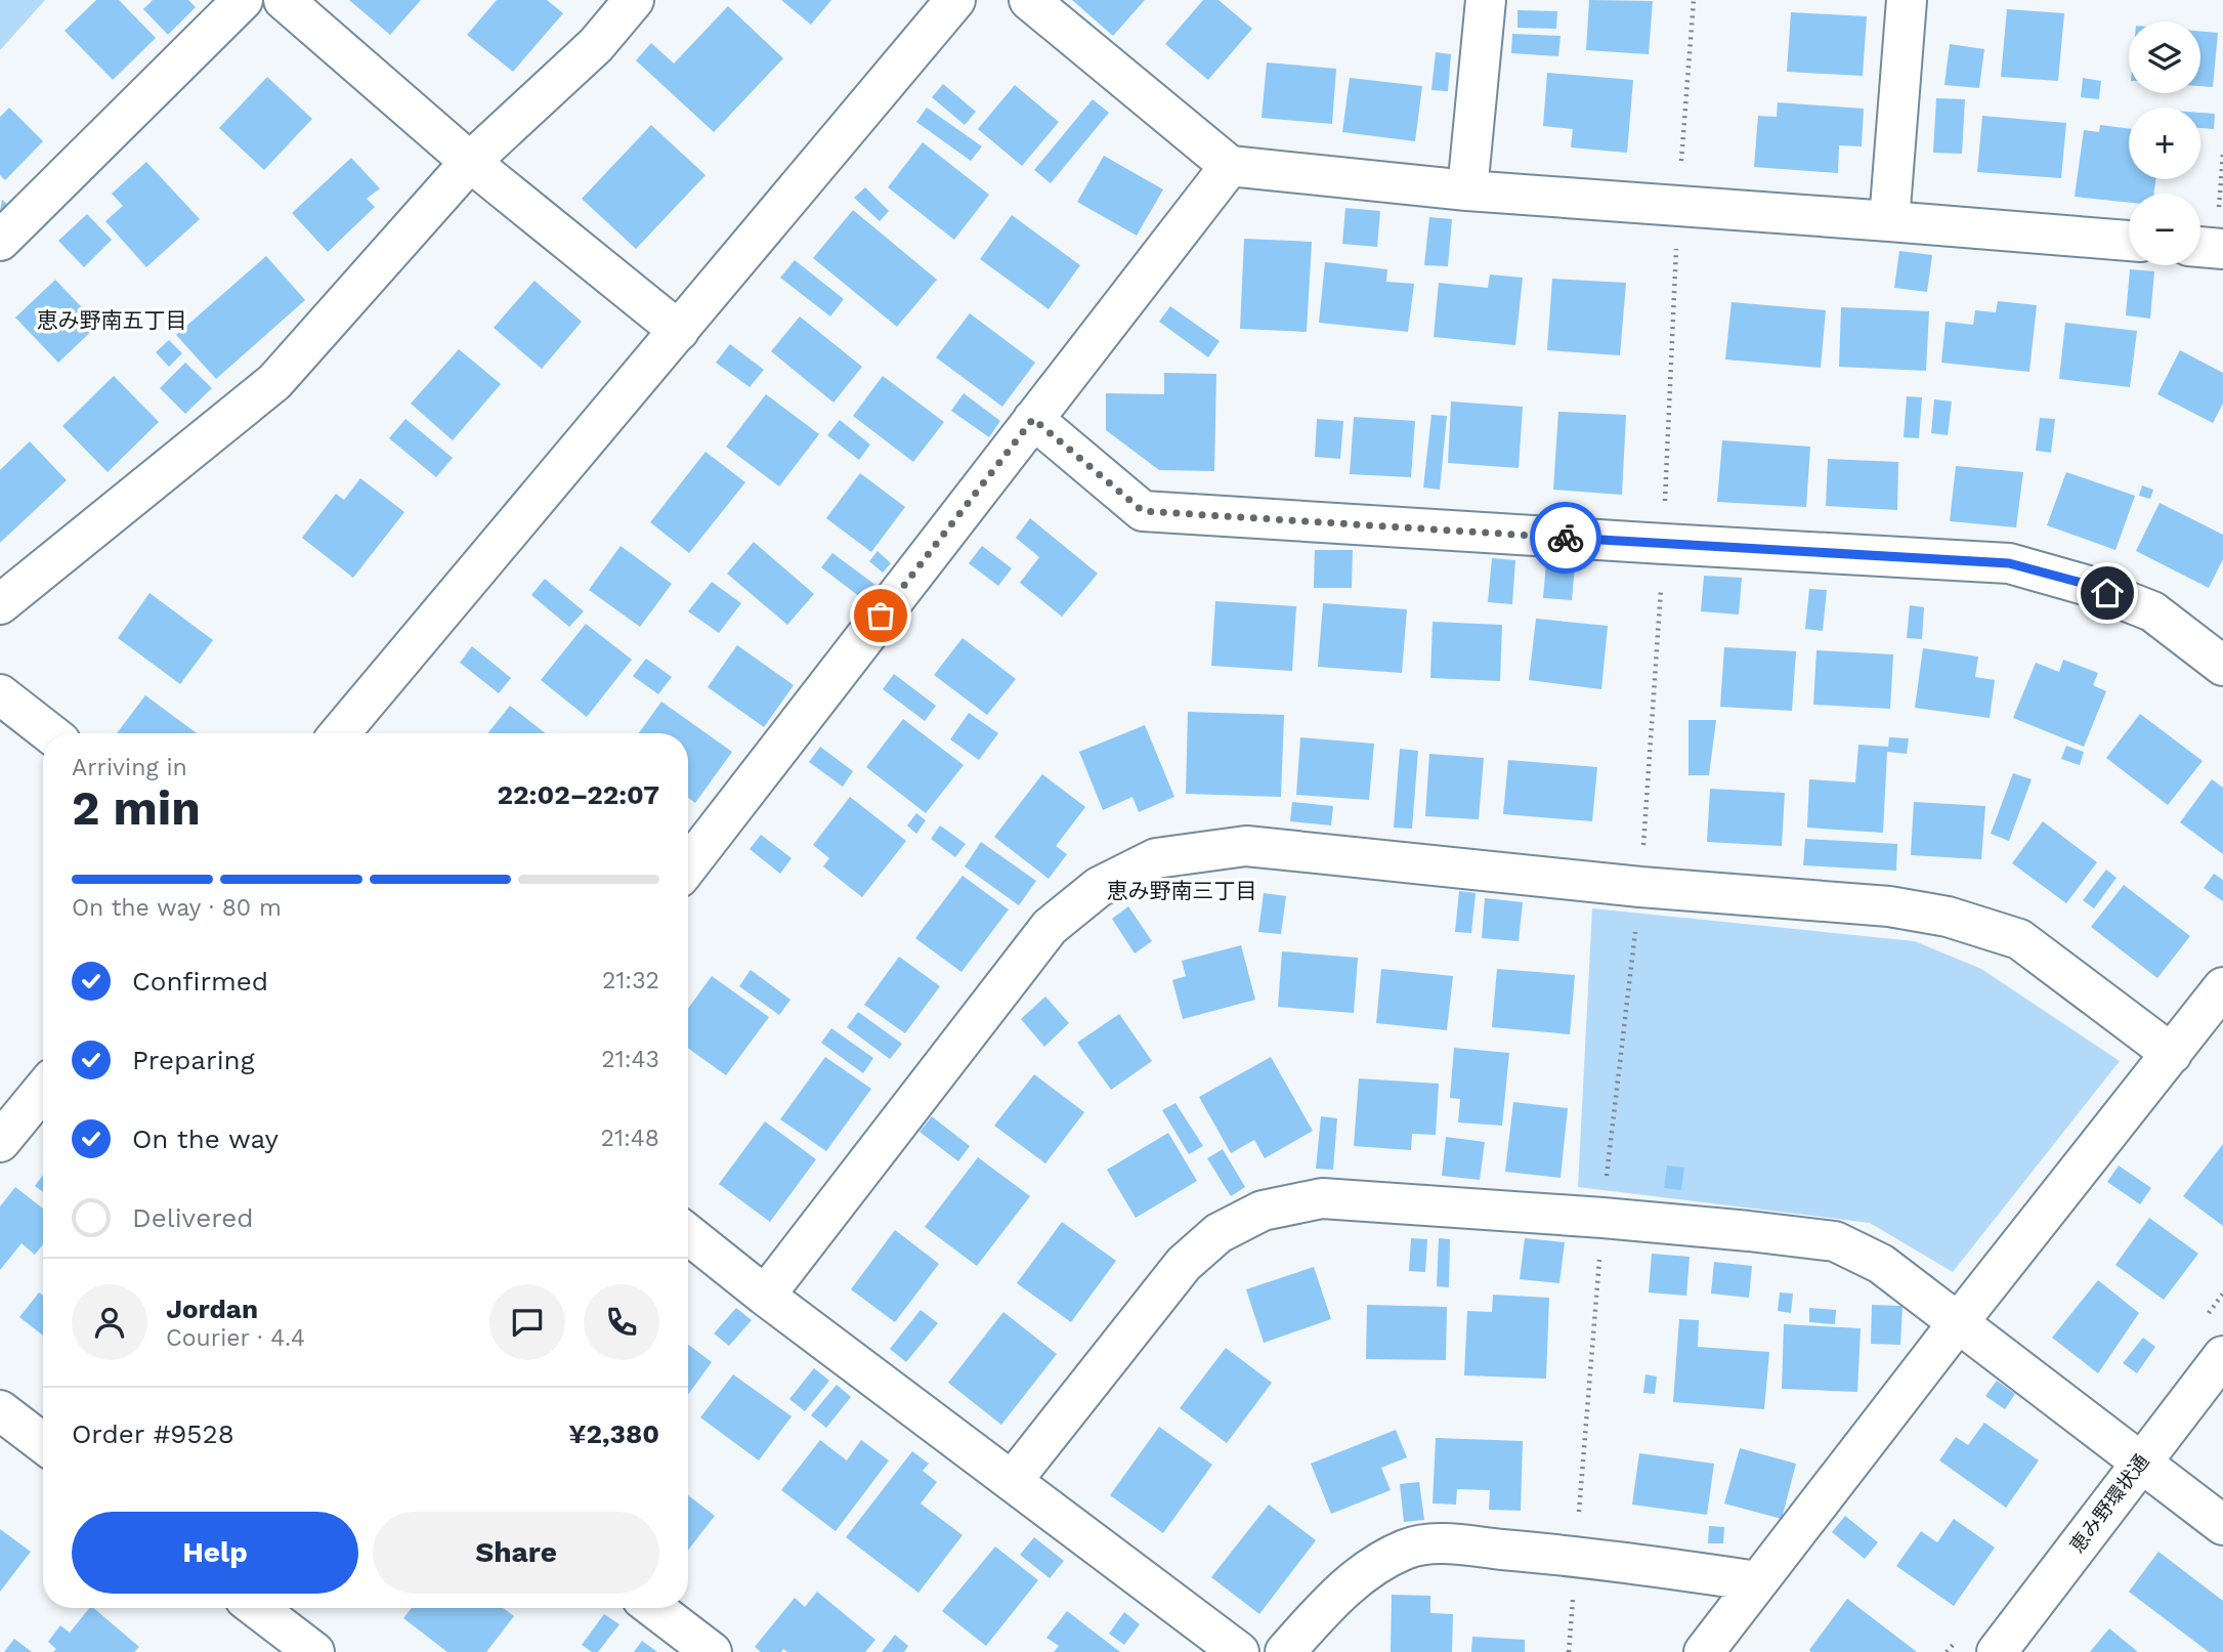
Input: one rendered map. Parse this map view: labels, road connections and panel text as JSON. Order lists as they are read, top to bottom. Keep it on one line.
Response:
{"streets":{"street":["恵み野環状通"]},"districts":["恵み野南五丁目","恵み野南三丁目"],"page":{"map_buttons":["+","−"],"heading":["2 min","Arriving in","22:02–22:07"],"panel":["Jordan","Courier · 4.4","Order #9528","¥2,380"],"bar":"On the way · 80 m","list":[["Confirmed","21:32"],["Preparing","21:43"],["On the way","21:48"],"Delivered"],"buttons":["Help","Share"]}}
